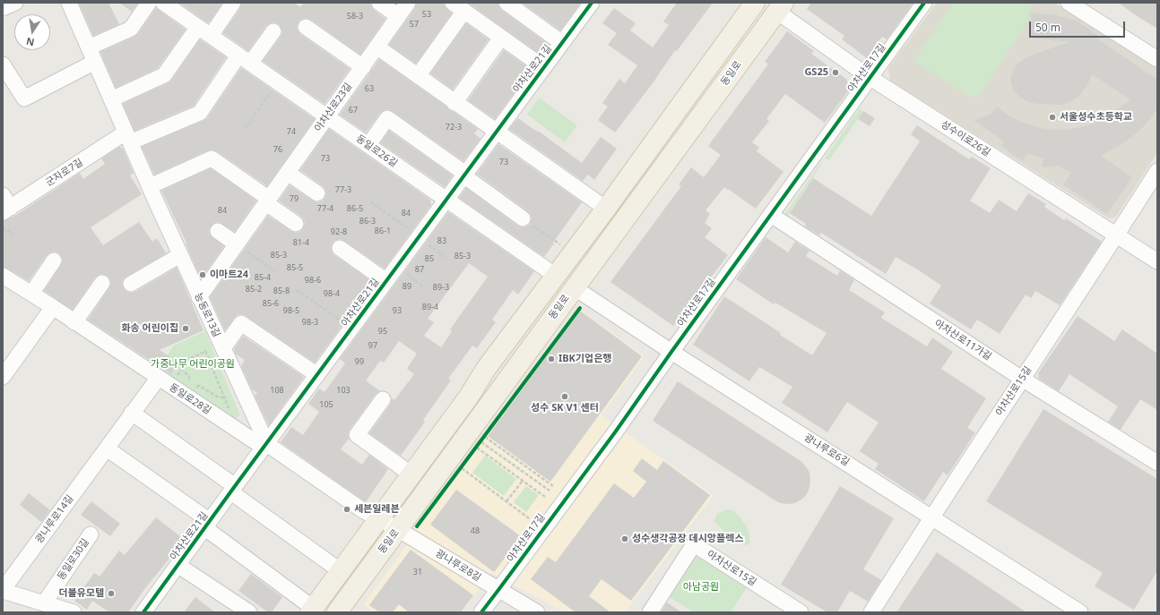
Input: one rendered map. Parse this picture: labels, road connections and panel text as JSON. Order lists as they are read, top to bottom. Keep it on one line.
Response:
{"streets":{"main road":["동일로"],"street":["아차산로17길","아차산로21길","아차산로23길","성수이로26길","동일로26길","군자로7길","능동로13길","아차산로11가길","아차산로15길","동일로28길","광나루로6길","광나루로14길","동일로30길","광나루로8길"]},"crossings":[["아차산로17길","성수이로26길"],["아차산로17길","아차산로11가길"],["아차산로17길","광나루로6길"],["아차산로17길","광나루로8길"],["아차산로21길","동일로26길"],["아차산로21길","능동로13길"],["아차산로21길","동일로28길"],["동일로","성수이로26길"],["동일로","광나루로6길"],["동일로","광나루로8길"],["아차산로23길","동일로26길"],["아차산로23길","능동로13길"],["성수이로26길","아차산로15길"],["동일로26길","군자로7길"],["군자로7길","능동로13길"],["능동로13길","동일로28길"],["아차산로11가길","아차산로15길"],["아차산로15길","광나루로6길"],["동일로28길","광나루로14길"],["동일로28길","광나루로8길"]],"parks":["가중나무 어린이공원","아남공원"],"places":["GS25","서울성수초등학교","이마트24","화송 어린이집","IBK기업은행","성수 SK V1 센터","세븐일레븐","성수생각공장 데시앙플렉스","더블유모텔"],"house_numbers":["53","58-3","57","63","67","72-3","74","76","73","73","77-3","79","77-4","86-5","84","84","86-3","86-1","92-8","83","81-4","85-3","85-3","85","85-5","87","85-4","98-6","89","89-3","85-2","85-8","98-4","85-6","89-4","98-5","93","98-3","95","97","99","108","103","105","48","31"],"scale_bar":"50 m","north":"bottom"}
